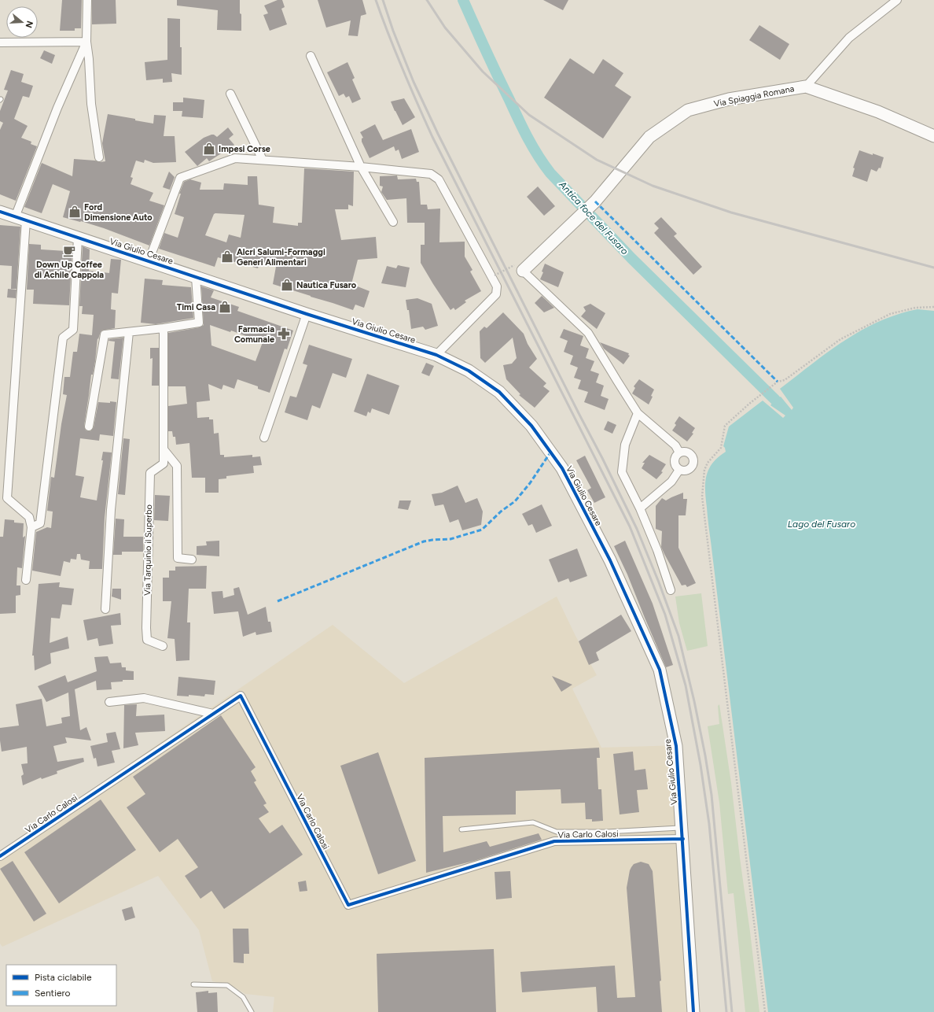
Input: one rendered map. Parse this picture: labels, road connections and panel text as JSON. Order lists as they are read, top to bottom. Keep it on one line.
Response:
{"streets":{"street":["Via Spiaggia Romana","Via Giulio Cesare","Via Tarquinio il Superbo","Via Carlo Calosi"]},"crossings":[["Via Giulio Cesare","Via Carlo Calosi"]],"water":["Antica foce del Fusaro","Lago del Fusaro"],"places":{"shop":["Impesi Corse","Ford Dimensione Auto","Alcri Salumi-Formaggi Generi Alimentari","Nautica Fusaro","Timi Casa"],"cafe":["Down Up Coffee di Achile Cappola"],"pharmacy":["Farmacia Comunale"]},"legend":["Pista ciclabile","Sentiero"],"north":"right"}
